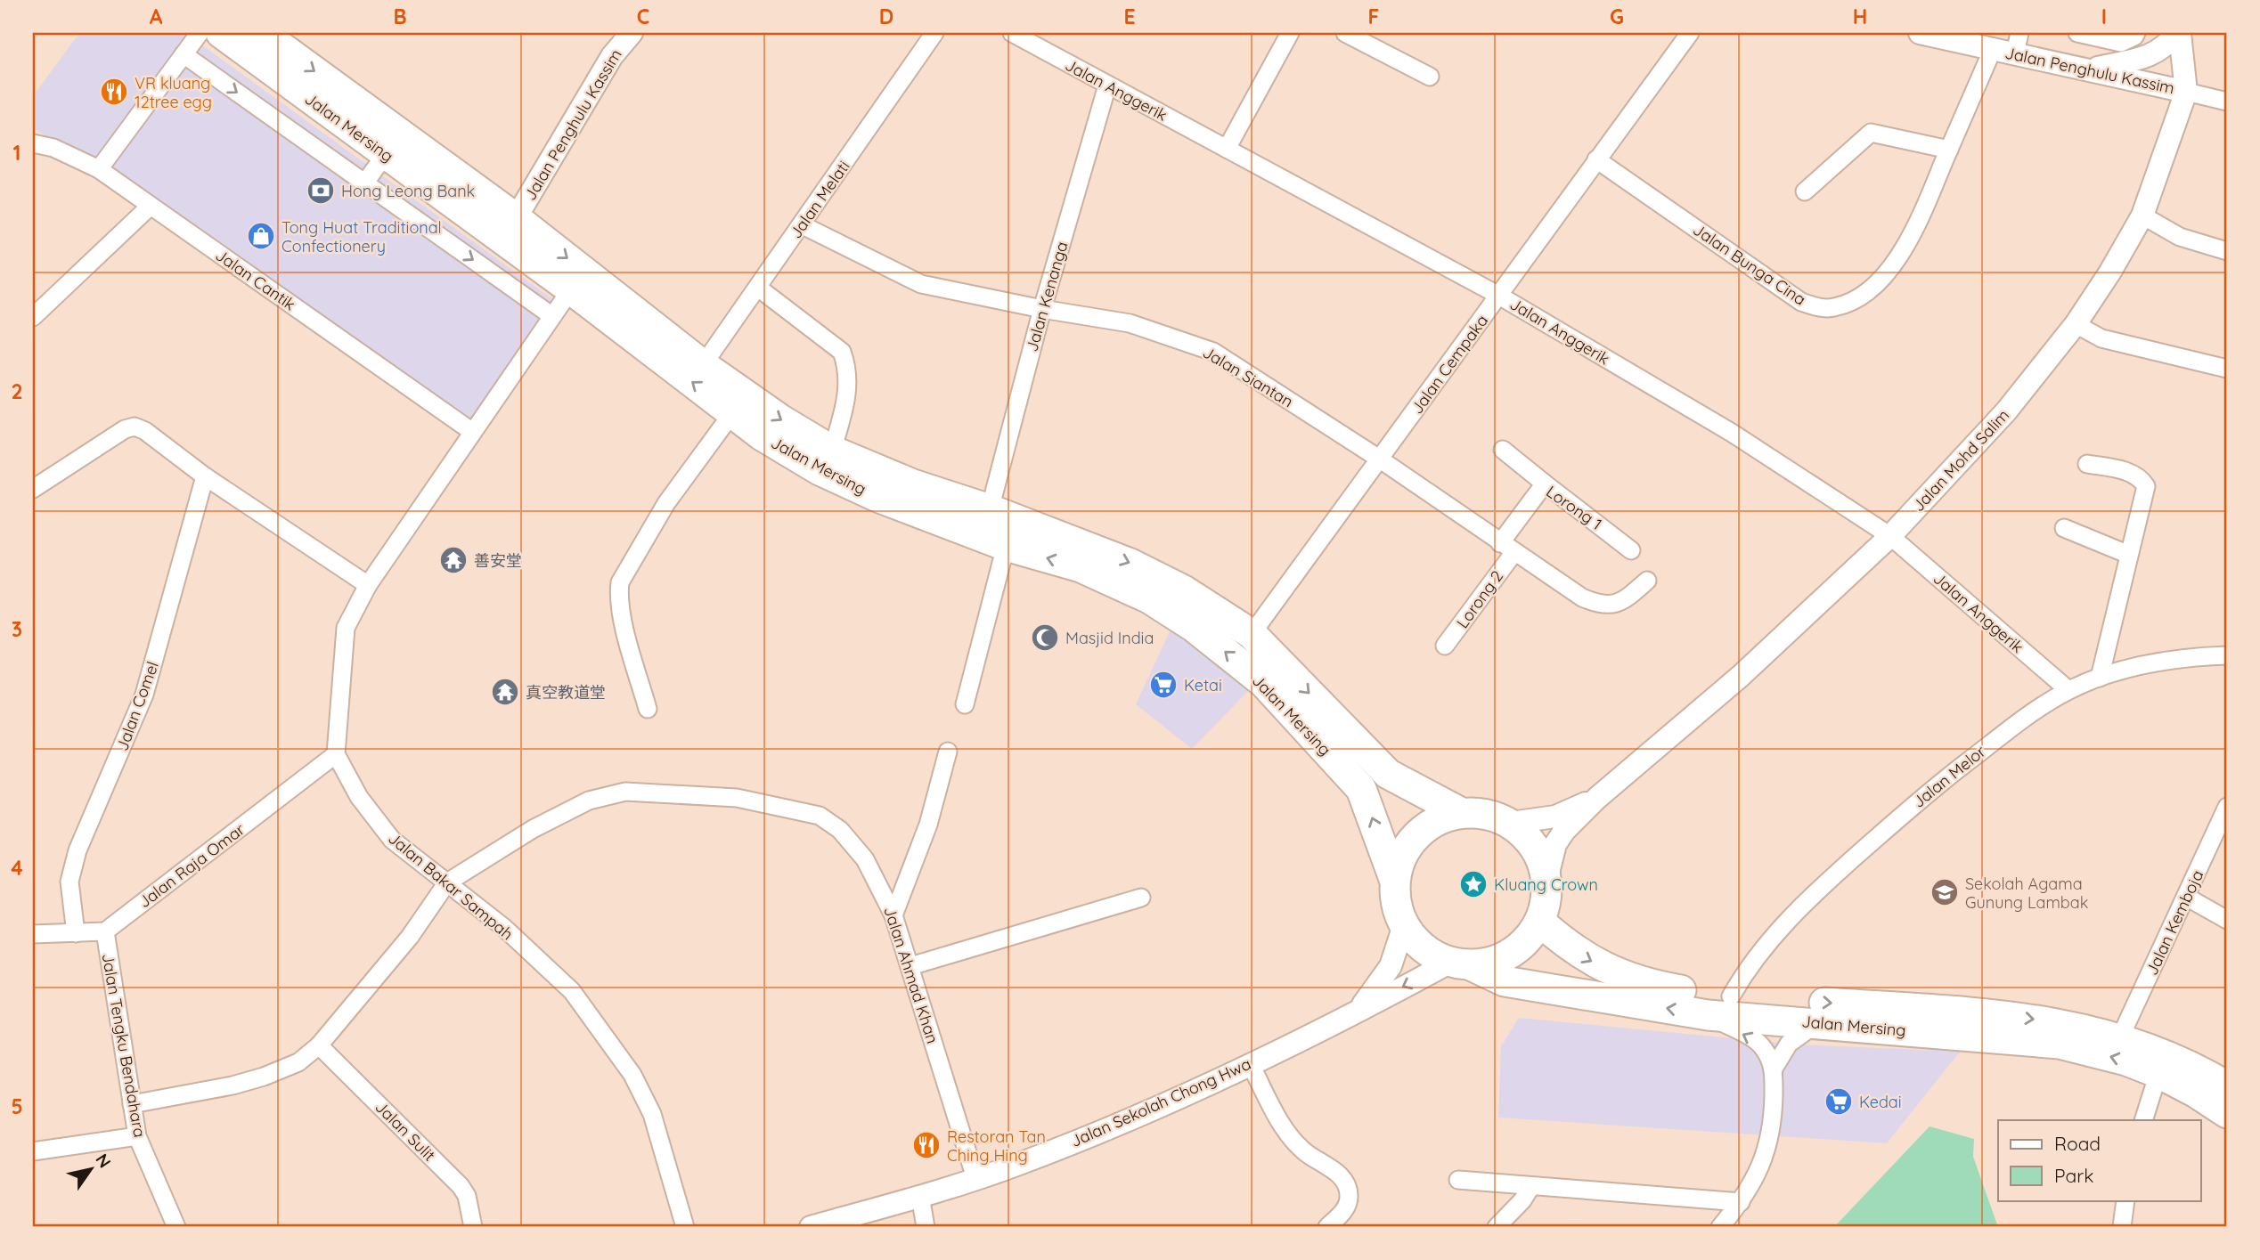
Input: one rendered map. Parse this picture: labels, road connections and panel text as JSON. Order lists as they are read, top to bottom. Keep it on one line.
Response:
{"streets":{"highway":["Jalan Mersing"],"street":["Jalan Penghulu Kassim","Jalan Anggerik","Jalan Melati","Jalan Bunga Cina","Jalan Cantik","Jalan Kenanga","Jalan Cempaka","Jalan Siantan","Jalan Mohd Salim","Lorong 1","Lorong 2","Jalan Comel","Jalan Melor","Jalan Raja Omar","Jalan Bakar Sampah","Jalan Kemboja","Jalan Ahmad Khan","Jalan Tengku Bendahara","Jalan Sekolah Chong Hwa","Jalan Sulit"]},"crossings":[["Jalan Penghulu Kassim","Jalan Mersing"],["Jalan Penghulu Kassim","Jalan Bunga Cina"],["Jalan Penghulu Kassim","Jalan Mohd Salim"],["Jalan Anggerik","Jalan Kenanga"],["Jalan Anggerik","Jalan Cempaka"],["Jalan Anggerik","Jalan Mohd Salim"],["Jalan Anggerik","Jalan Melor"],["Jalan Mersing","Jalan Melati"],["Jalan Mersing","Jalan Kenanga"],["Jalan Mersing","Jalan Cempaka"],["Jalan Mersing","Jalan Mohd Salim"],["Jalan Mersing","Jalan Melor"],["Jalan Mersing","Jalan Kemboja"],["Jalan Mersing","Jalan Sekolah Chong Hwa"],["Jalan Melati","Jalan Siantan"],["Jalan Bunga Cina","Jalan Cempaka"],["Jalan Kenanga","Jalan Siantan"],["Jalan Cempaka","Jalan Siantan"],["Jalan Siantan","Lorong 1"],["Jalan Siantan","Lorong 2"],["Jalan Mohd Salim","Jalan Sekolah Chong Hwa"],["Lorong 1","Lorong 2"],["Jalan Raja Omar","Jalan Bakar Sampah"],["Jalan Raja Omar","Jalan Tengku Bendahara"],["Jalan Bakar Sampah","Jalan Ahmad Khan"],["Jalan Ahmad Khan","Jalan Sekolah Chong Hwa"]],"places":{"restaurant":["VR kluang 12tree egg","Restoran Tan Ching Hing"],"bank":["Hong Leong Bank"],"shop":["Tong Huat Traditional Confectionery"],"temple":["善安堂","真空教道堂"],"mosque":["Masjid India"],"supermarket":["Ketai","Kedai"],"place":["Kluang Crown"],"school or university":["Sekolah Agama Gunung Lambak"]},"legend":["Road","Park"],"north":"top right","grid":{"columns":["A","B","C","D","E","F","G","H","I"],"rows":["1","2","3","4","5"]}}
